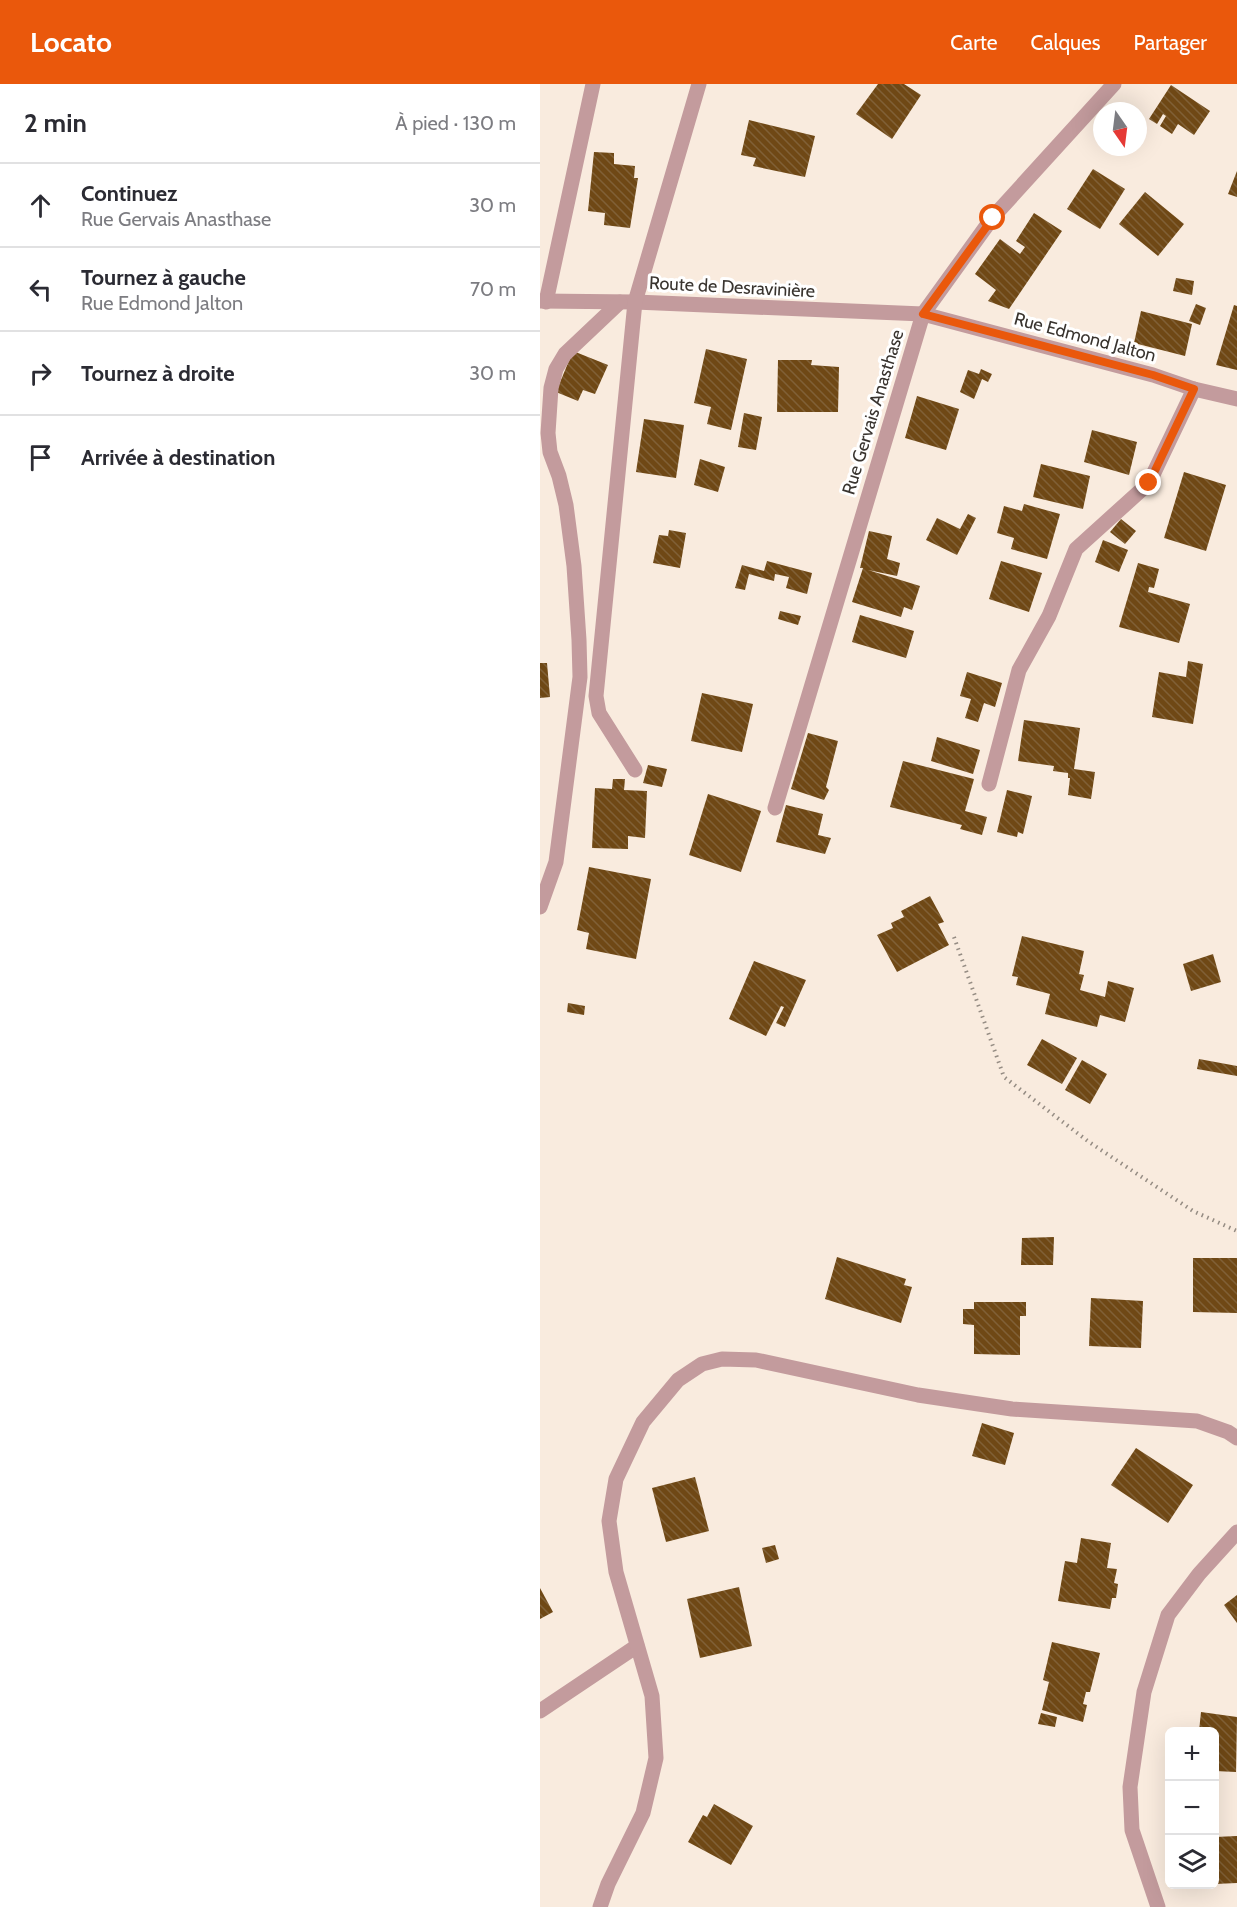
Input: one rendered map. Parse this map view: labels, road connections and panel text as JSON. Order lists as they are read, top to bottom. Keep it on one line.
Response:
{"streets":{"street":["Route de Desravinière","Rue Edmond Jalton","Rue Gervais Anasthase"]},"crossings":[["Route de Desravinière","Rue Edmond Jalton"],["Route de Desravinière","Rue Gervais Anasthase"],["Rue Edmond Jalton","Rue Gervais Anasthase"]],"north":"bottom","page":{"header":"Locato","nav":["Carte","Calques","Partager"],"heading":["2 min","À pied · 130 m"],"list":[["Continuez","Rue Gervais Anasthase","30 m"],["Tournez à gauche","Rue Edmond Jalton","70 m"],["Tournez à droite","30 m"],"Arrivée à destination"],"map_buttons":["+","−"]}}
